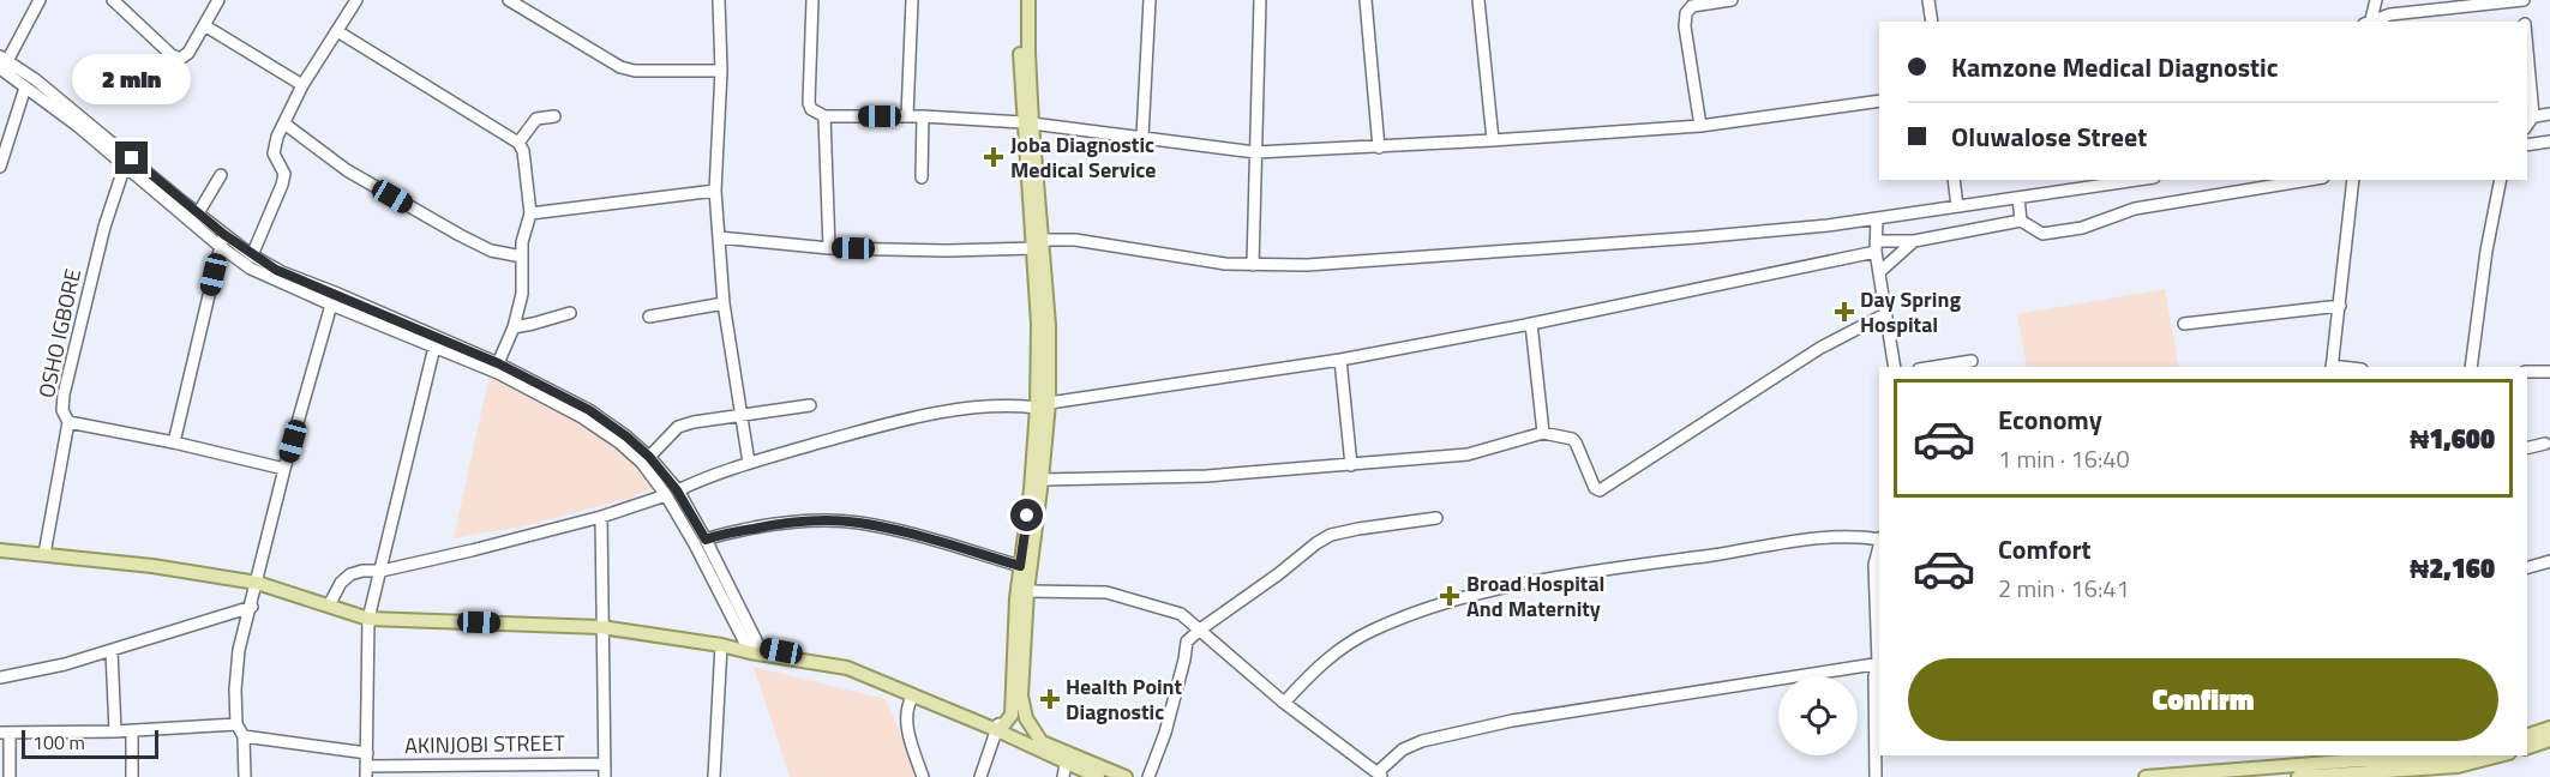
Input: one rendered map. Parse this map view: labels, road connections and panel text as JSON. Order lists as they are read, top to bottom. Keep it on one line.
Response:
{"streets":{"street":["OSHO IGBORE","AKINJOBI STREET"]},"places":{"health":["Joba Diagnostic Medical Service","Day Spring Hospital","Broad Hospital And Maternity","Health Point Diagnostic"]},"scale_bar":"100 m","page":{"banner":["Kamzone Medical Diagnostic","Oluwalose Street"],"bubble":"2 min","list":[{"name":"Economy","note":"1 min · 16:40","value":"₦1,600"},{"name":"Comfort","note":"2 min · 16:41","value":"₦2,160"}],"buttons":"Confirm","scale":"100 m"}}
